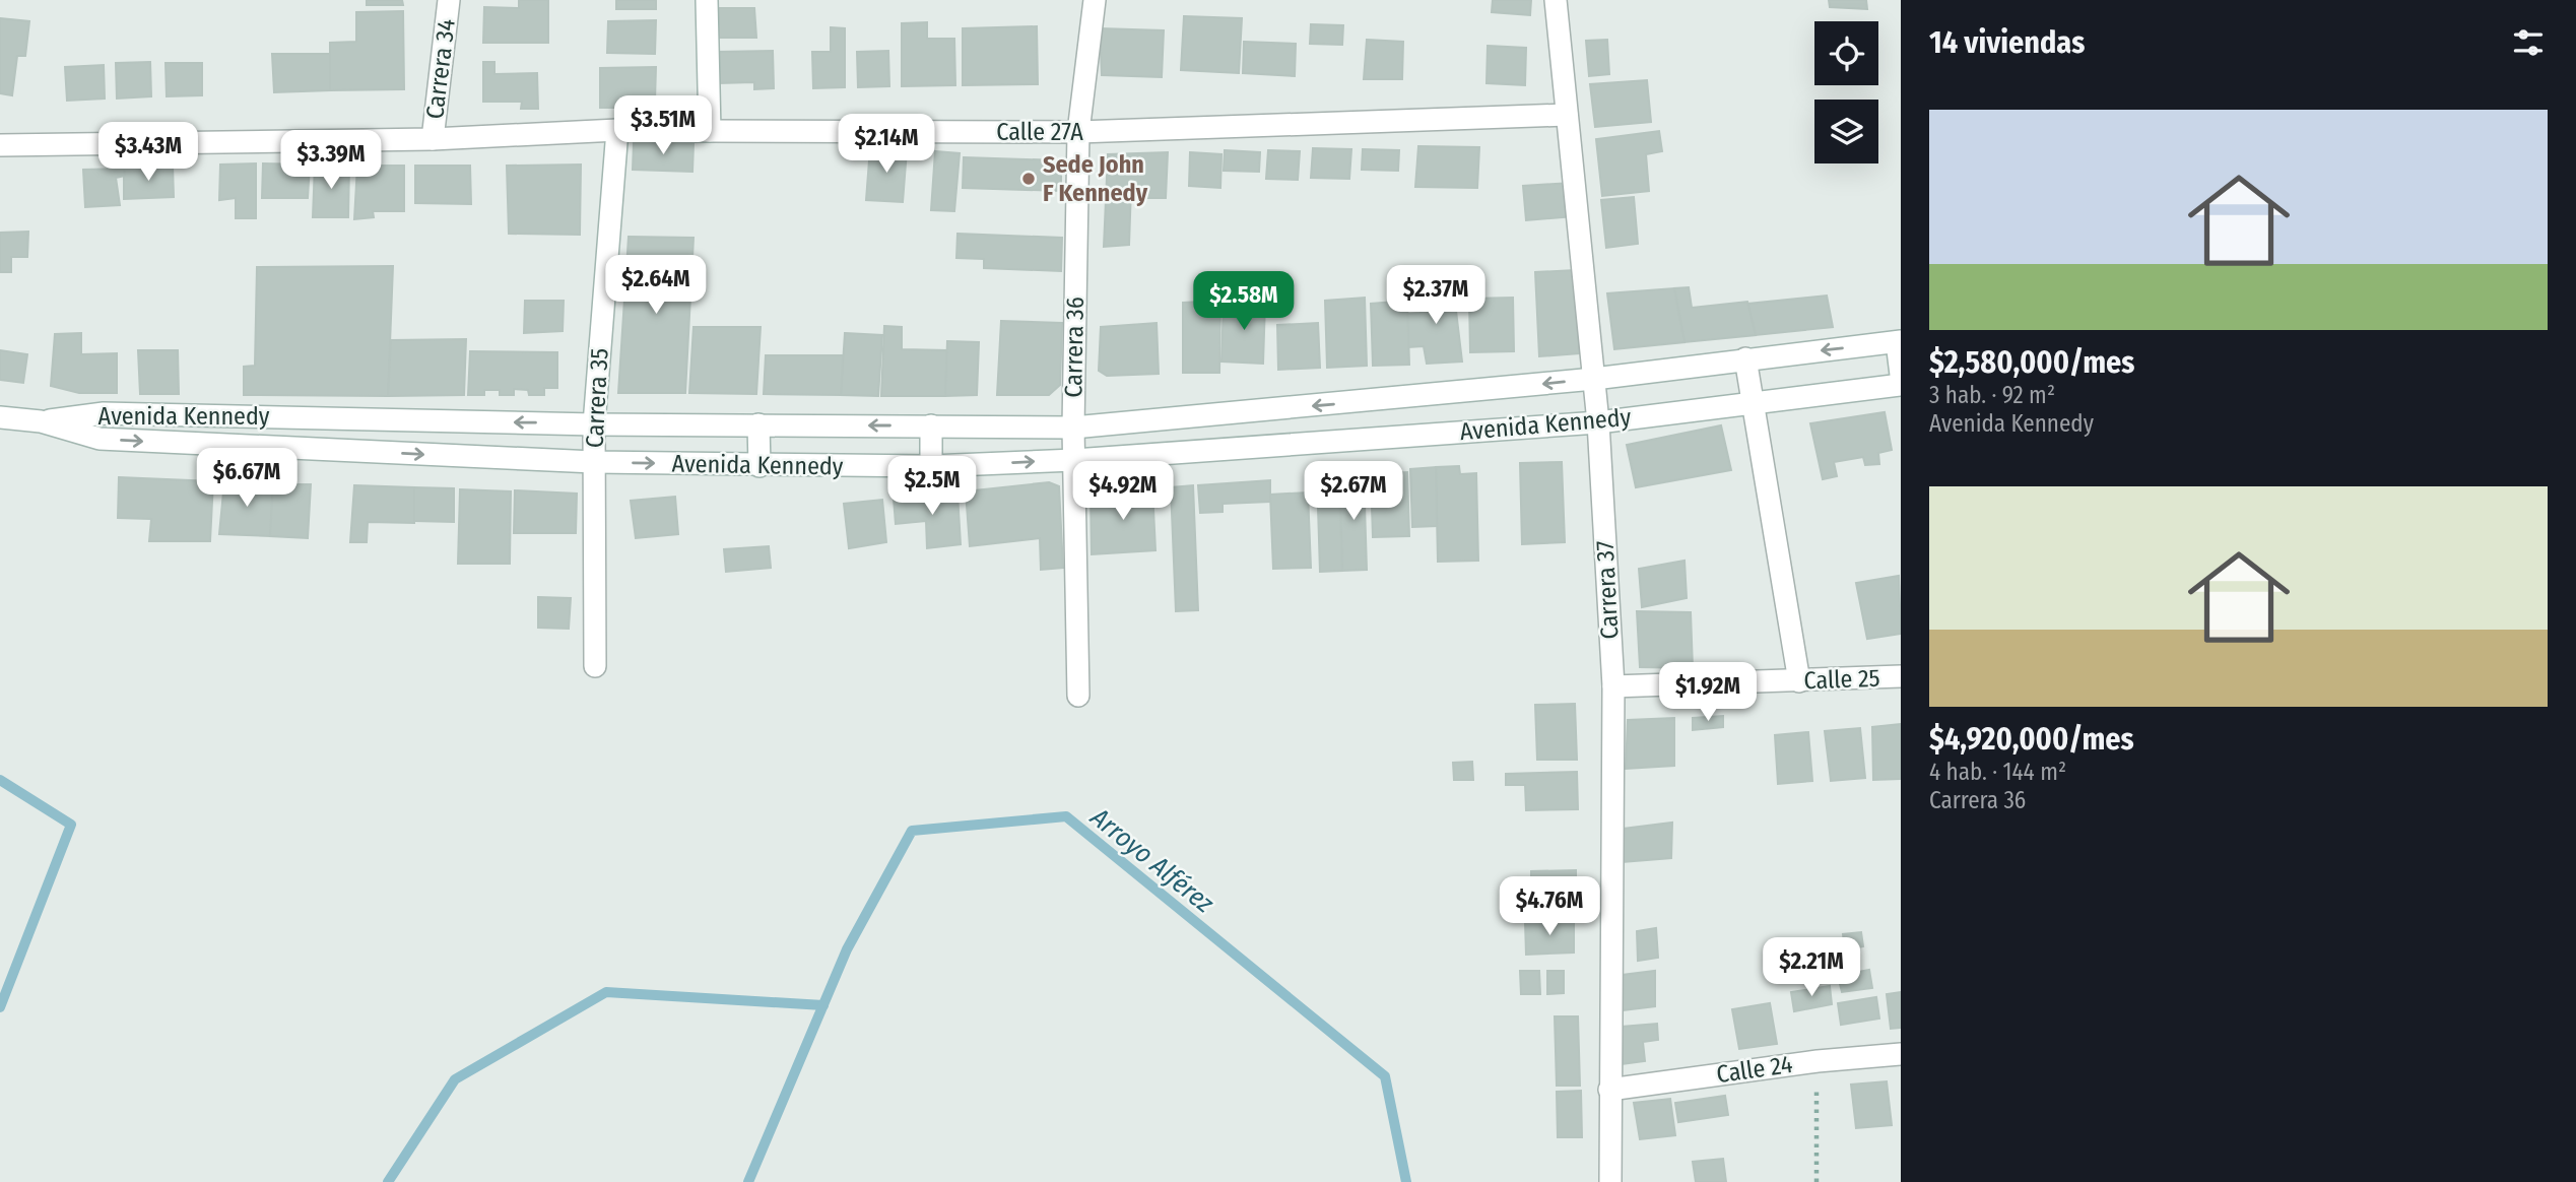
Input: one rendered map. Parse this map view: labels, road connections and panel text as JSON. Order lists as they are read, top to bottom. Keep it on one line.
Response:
{"streets":{"street":["Carrera 34","Calle 27A","Carrera 36","Carrera 35","Avenida Kennedy","Carrera 37","Calle 25","Calle 24"]},"crossings":[["Carrera 34","Calle 27A"],["Calle 27A","Carrera 36"],["Calle 27A","Carrera 35"],["Calle 27A","Carrera 37"],["Carrera 36","Avenida Kennedy"],["Carrera 35","Avenida Kennedy"],["Avenida Kennedy","Carrera 37"],["Carrera 37","Calle 25"],["Carrera 37","Calle 24"]],"water":["Arroyo Alférez"],"places":["Sede John F Kennedy"],"page":{"heading":"14 viviendas","list":[{"name":"$2,580,000/mes","note":"3 hab. · 92 m² · Avenida Kennedy"},{"name":"$4,920,000/mes","note":"4 hab. · 144 m² · Carrera 36"}],"price":["$3.51M","$2.14M","$3.43M","$3.39M","$2.64M","$2.37M","$2.58M","$6.67M","$2.5M","$4.92M","$2.67M","$1.92M","$4.76M","$2.21M"]}}
